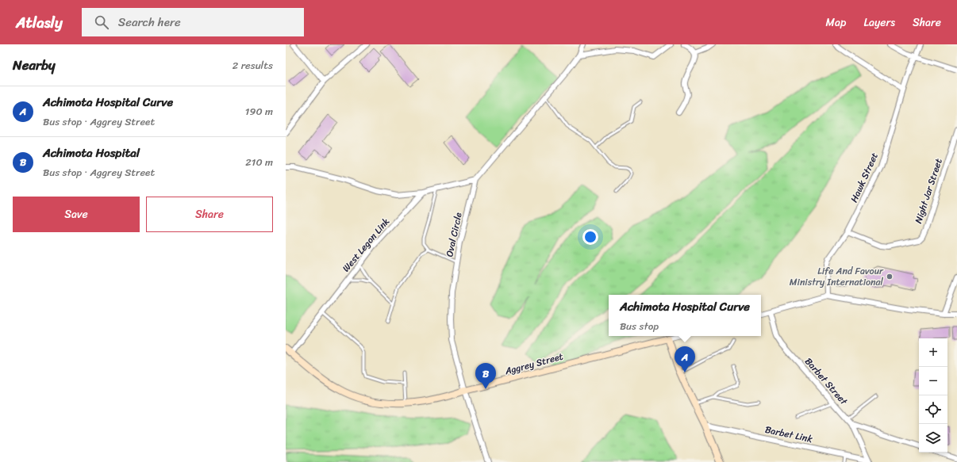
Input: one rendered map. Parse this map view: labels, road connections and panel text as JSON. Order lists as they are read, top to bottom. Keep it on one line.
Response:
{"streets":{"main road":["Aggrey Street"],"street":["Hawk Street","Night Jar Street","Oval Circle","West Legon Link","Barbet Street","Barbet Link"]},"crossings":[["Hawk Street","Night Jar Street"],["Oval Circle","Aggrey Street"],["West Legon Link","Aggrey Street"],["Barbet Street","Barbet Link"]],"places":["Life And Favour Ministry International"],"page":{"header":"Atlasly","search":"Search here","nav":["Map","Layers","Share"],"heading":["Nearby","2 results"],"list":[{"mark":"A","name":"Achimota Hospital Curve","note":"Bus stop · Aggrey Street","value":"190 m"},{"mark":"B","name":"Achimota Hospital","note":"Bus stop · Aggrey Street","value":"210 m"}],"buttons":["Save","Share"],"popup":["Achimota Hospital Curve","Bus stop"],"map_buttons":["+","−"],"pins":["A","B"]}}
